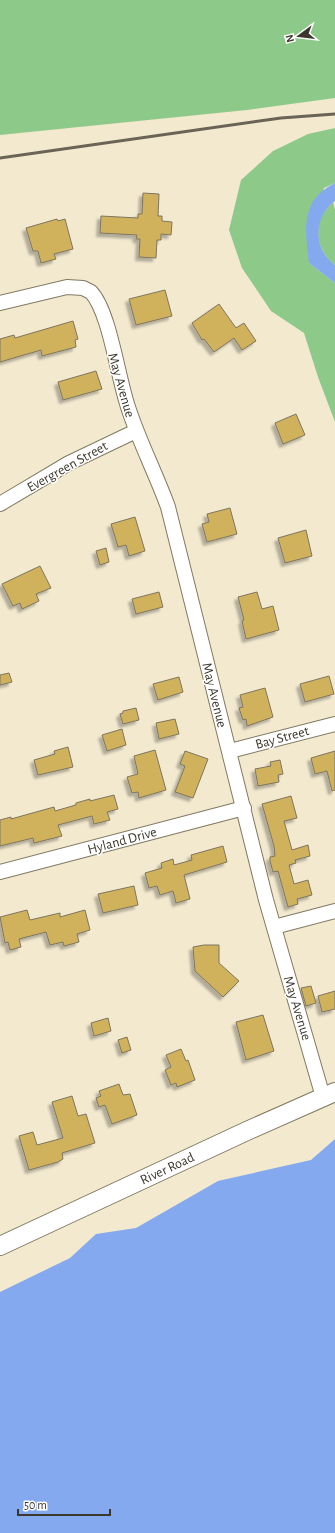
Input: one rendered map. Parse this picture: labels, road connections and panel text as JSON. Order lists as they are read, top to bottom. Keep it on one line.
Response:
{"streets":{"street":["May Avenue","Evergreen Street","Bay Street","Hyland Drive","River Road"]},"crossings":[["May Avenue","Evergreen Street"],["May Avenue","Bay Street"],["May Avenue","Hyland Drive"],["May Avenue","River Road"]],"scale_bar":"50 m","north":"left"}
